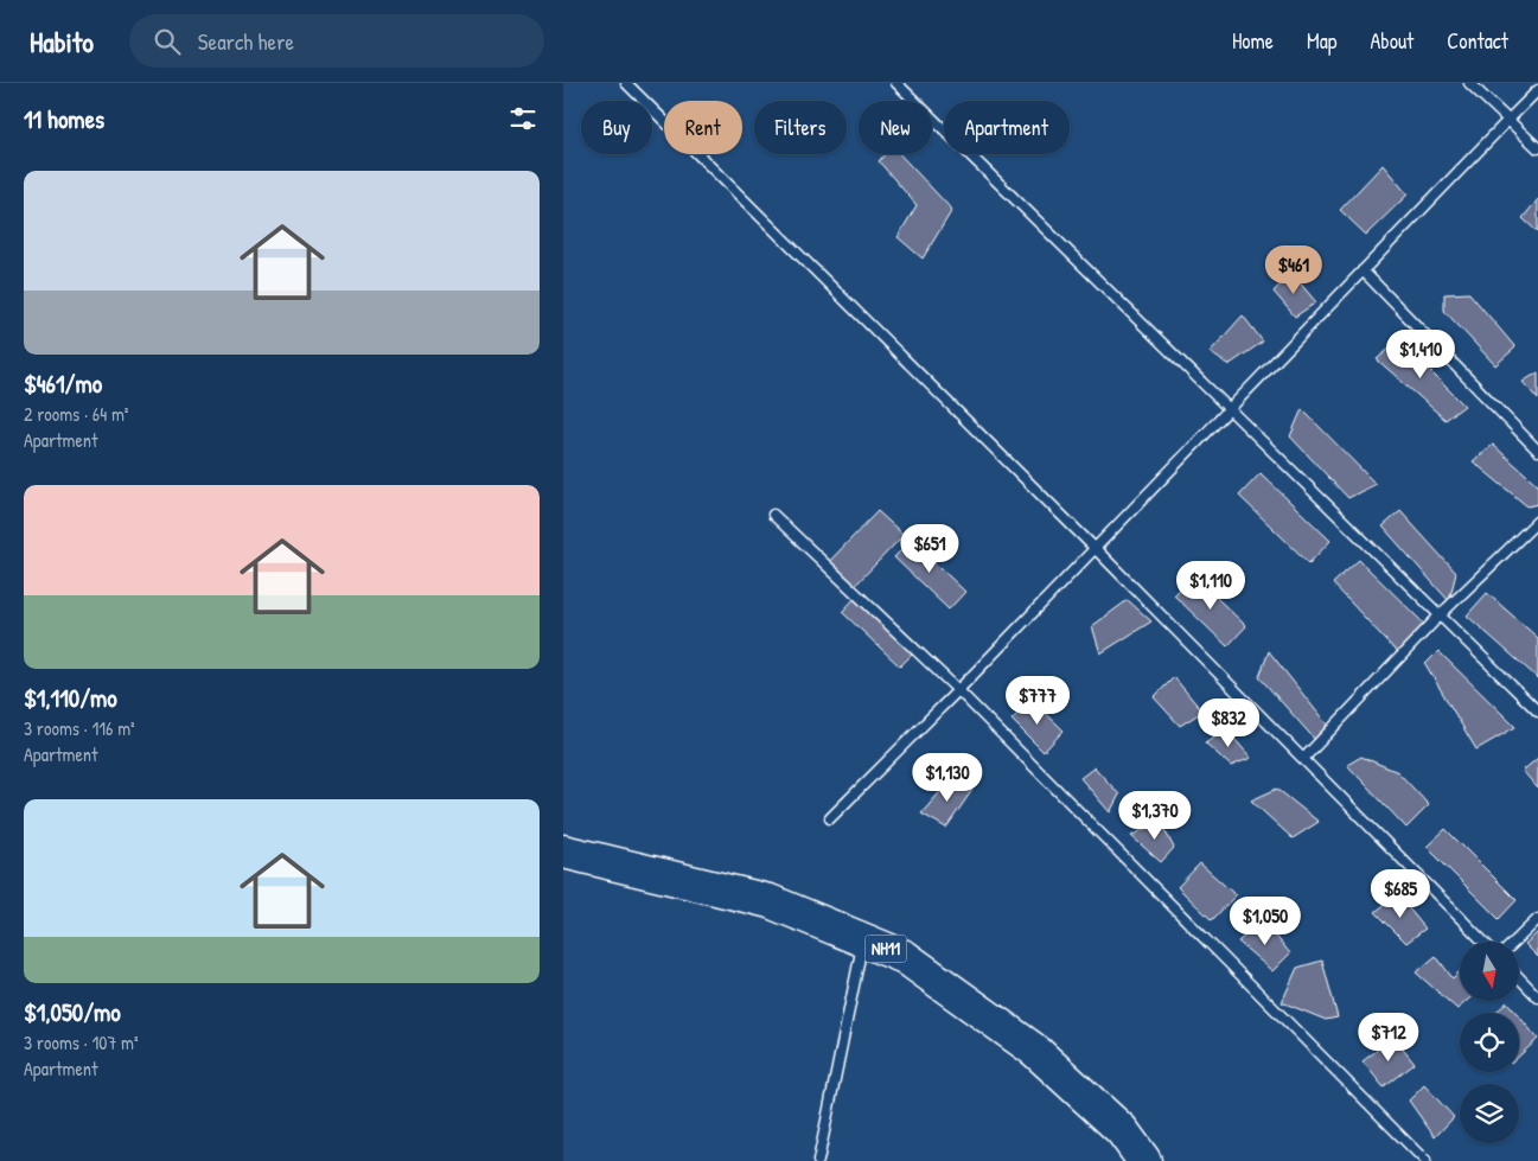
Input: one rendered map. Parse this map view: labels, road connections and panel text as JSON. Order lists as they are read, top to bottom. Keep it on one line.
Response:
{"streets":{"highway":["NH11"]},"north":"bottom","page":{"header":"Habito","search":"Search here","nav":["Home","Map","About","Contact"],"heading":"11 homes","chip":["Buy","Rent","Filters","New","Apartment"],"list":[{"name":"$461/mo","note":"2 rooms · 64 m² · Apartment"},{"name":"$1,110/mo","note":"3 rooms · 116 m² · Apartment"},{"name":"$1,050/mo","note":"3 rooms · 107 m² · Apartment"}],"price":["$461","$1,410","$651","$1,110","$777","$832","$1,130","$1,370","$685","$1,050","$712"]}}
